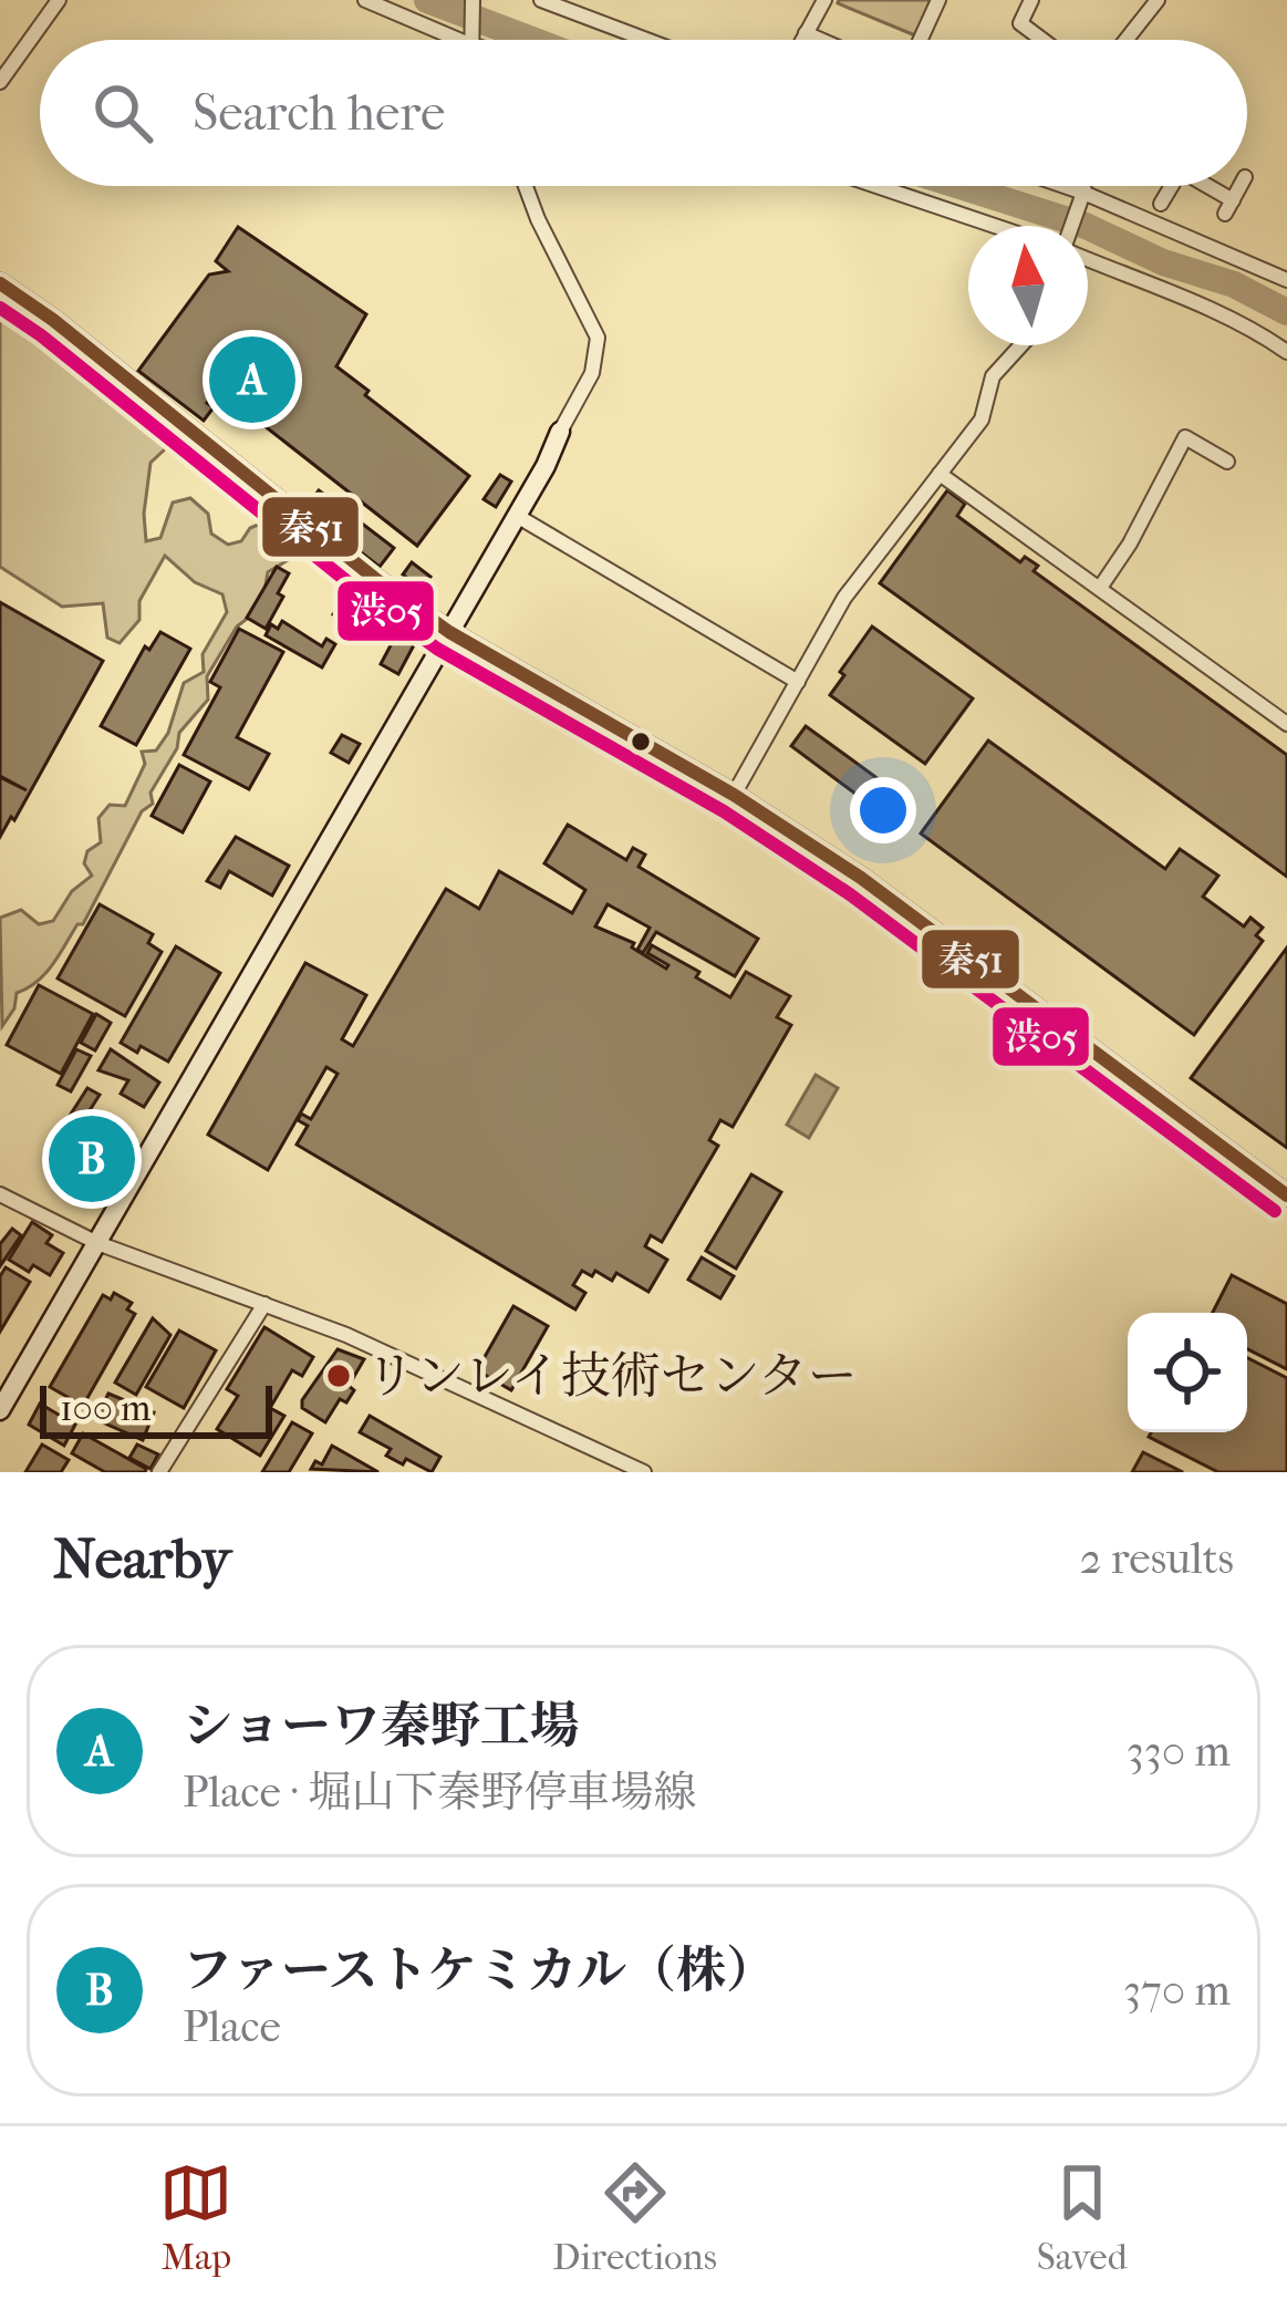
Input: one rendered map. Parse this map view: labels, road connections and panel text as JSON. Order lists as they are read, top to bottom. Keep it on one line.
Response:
{"places":["リンレイ技術センター"],"lines":["transit line 秦51","transit line 渋05"],"scale_bar":"100 m","north":"top","page":{"search":"Search here","pins":["A","B"],"scale":"100 m","heading":["Nearby","2 results"],"list":[{"mark":"A","name":"ショーワ秦野工場","note":"Place · 堀山下秦野停車場線","value":"330 m"},{"mark":"B","name":"ファーストケミカル（株）","note":"Place","value":"370 m"}],"nav":["Map","Directions","Saved"]}}
